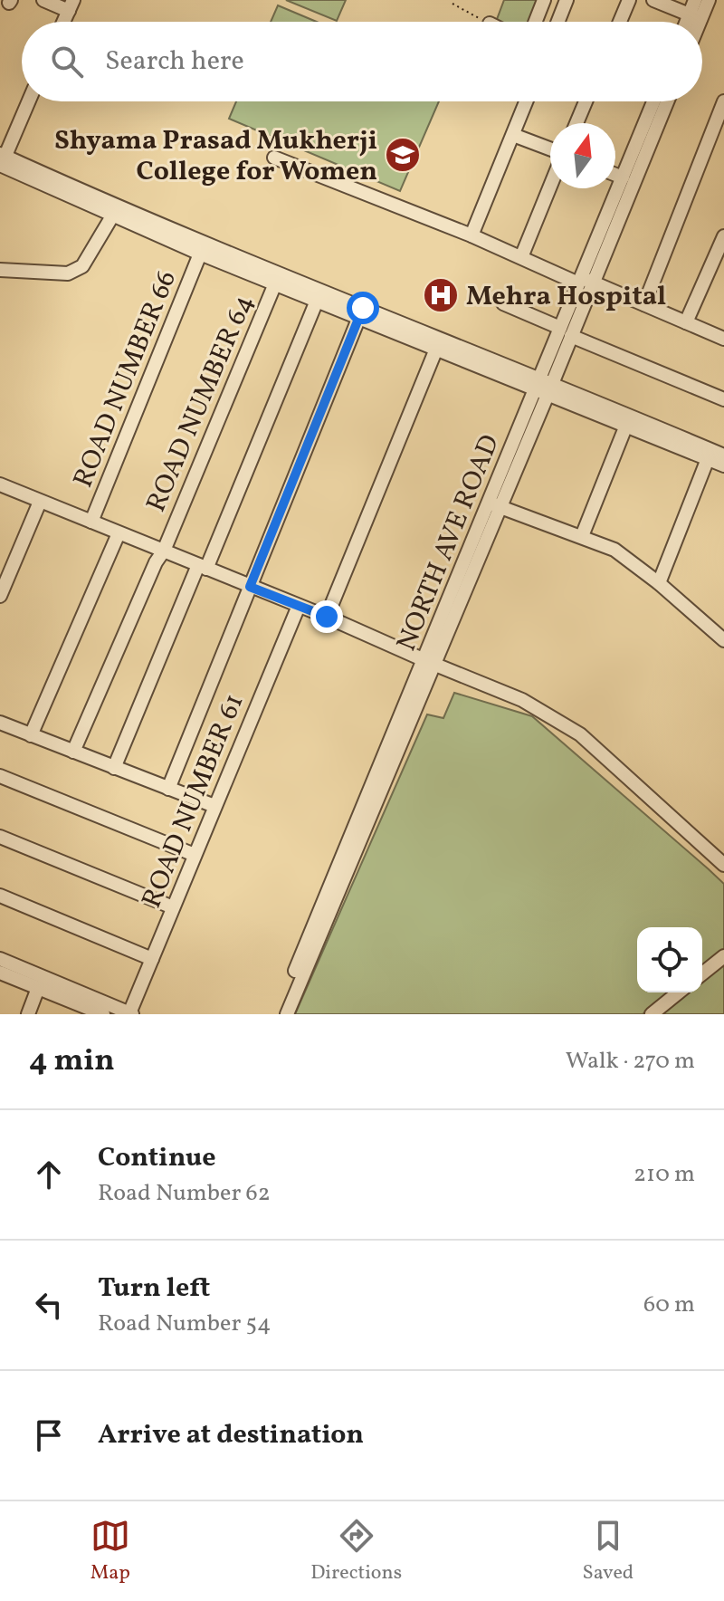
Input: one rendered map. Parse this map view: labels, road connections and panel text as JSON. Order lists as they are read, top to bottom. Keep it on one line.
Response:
{"streets":{"street":["ROAD NUMBER 66","ROAD NUMBER 64","NORTH AVE ROAD","ROAD NUMBER 61"]},"places":{"school or university":["Shyama Prasad Mukherji College for Women"],"hospital":["Mehra Hospital"]},"north":"top","page":{"search":"Search here","heading":["4 min","Walk · 270 m"],"list":[["Continue","Road Number 62","210 m"],["Turn left","Road Number 54","60 m"],"Arrive at destination"],"nav":["Map","Directions","Saved"]}}
